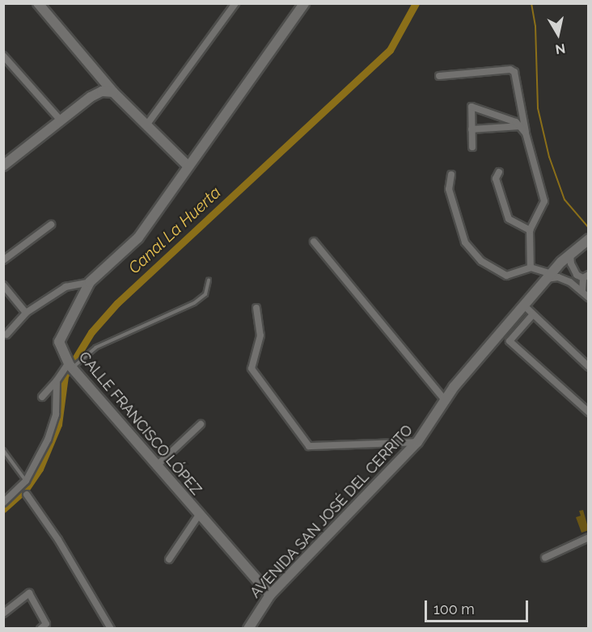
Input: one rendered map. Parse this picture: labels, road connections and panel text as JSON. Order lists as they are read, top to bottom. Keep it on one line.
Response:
{"streets":{"street":["CALLE FRANCISCO LÓPEZ","AVENIDA SAN JOSÉ DEL CERRITO"]},"crossings":[["CALLE FRANCISCO LÓPEZ","AVENIDA SAN JOSÉ DEL CERRITO"]],"water":["Canal La Huerta"],"scale_bar":"100 m","north":"bottom"}
